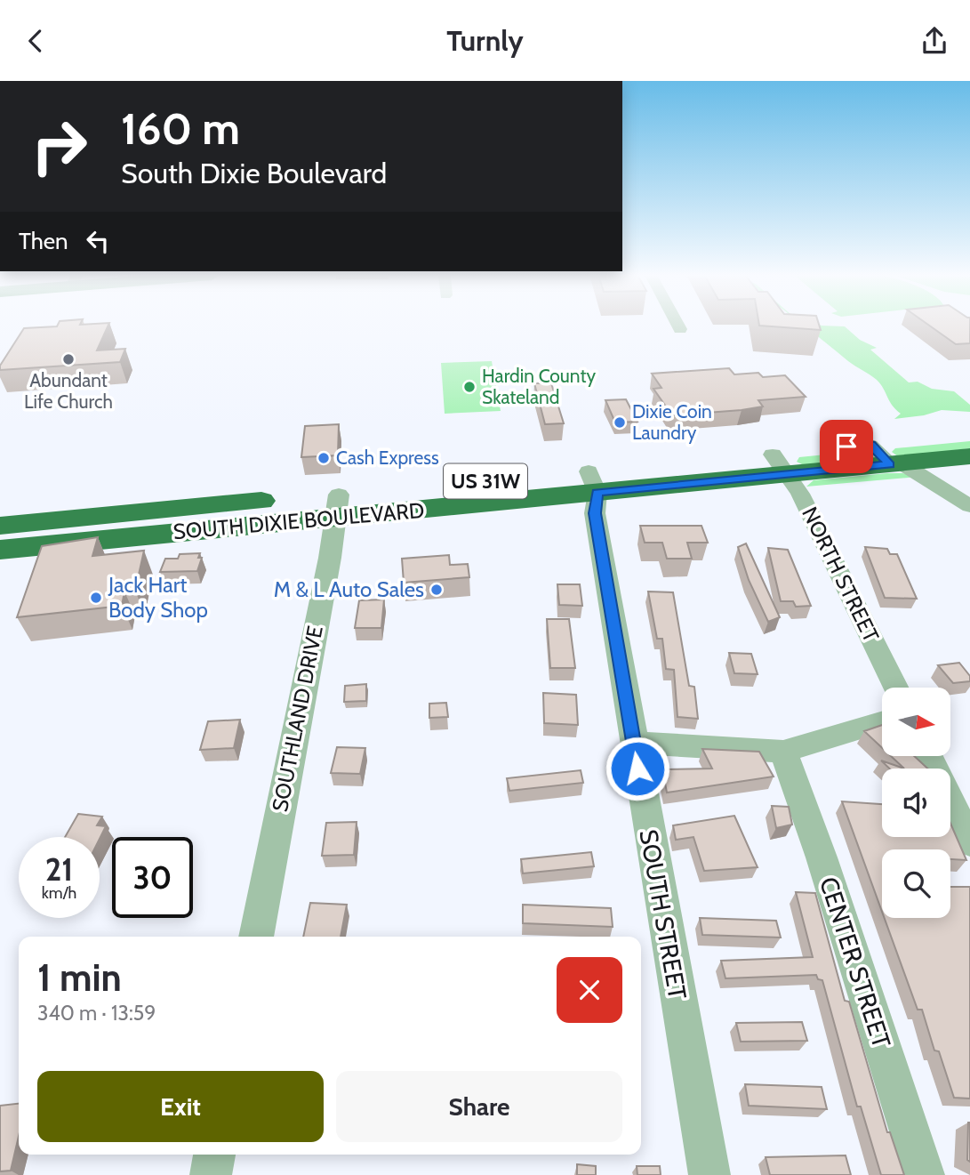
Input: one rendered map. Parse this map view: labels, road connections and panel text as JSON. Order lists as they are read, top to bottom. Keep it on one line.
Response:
{"streets":{"highway":["US 31W","SOUTH DIXIE BOULEVARD"],"street":["NORTH STREET","SOUTHLAND DRIVE","SOUTH STREET","CENTER STREET"]},"crossings":[["SOUTH DIXIE BOULEVARD","NORTH STREET"],["SOUTH DIXIE BOULEVARD","SOUTHLAND DRIVE"],["SOUTH DIXIE BOULEVARD","SOUTH STREET"]],"places":["Abundant Life Church","Hardin County Skateland","Dixie Coin Laundry","Cash Express","M & L Auto Sales","Jack Hart Body Shop"],"north":"right","page":{"header":"Turnly","turn":["160 m","South Dixie Boulevard"],"then":"Then","speed":"21 km/h","limit":"30","heading":["1 min","340 m · 13:59"],"buttons":["Exit","Share"]}}
